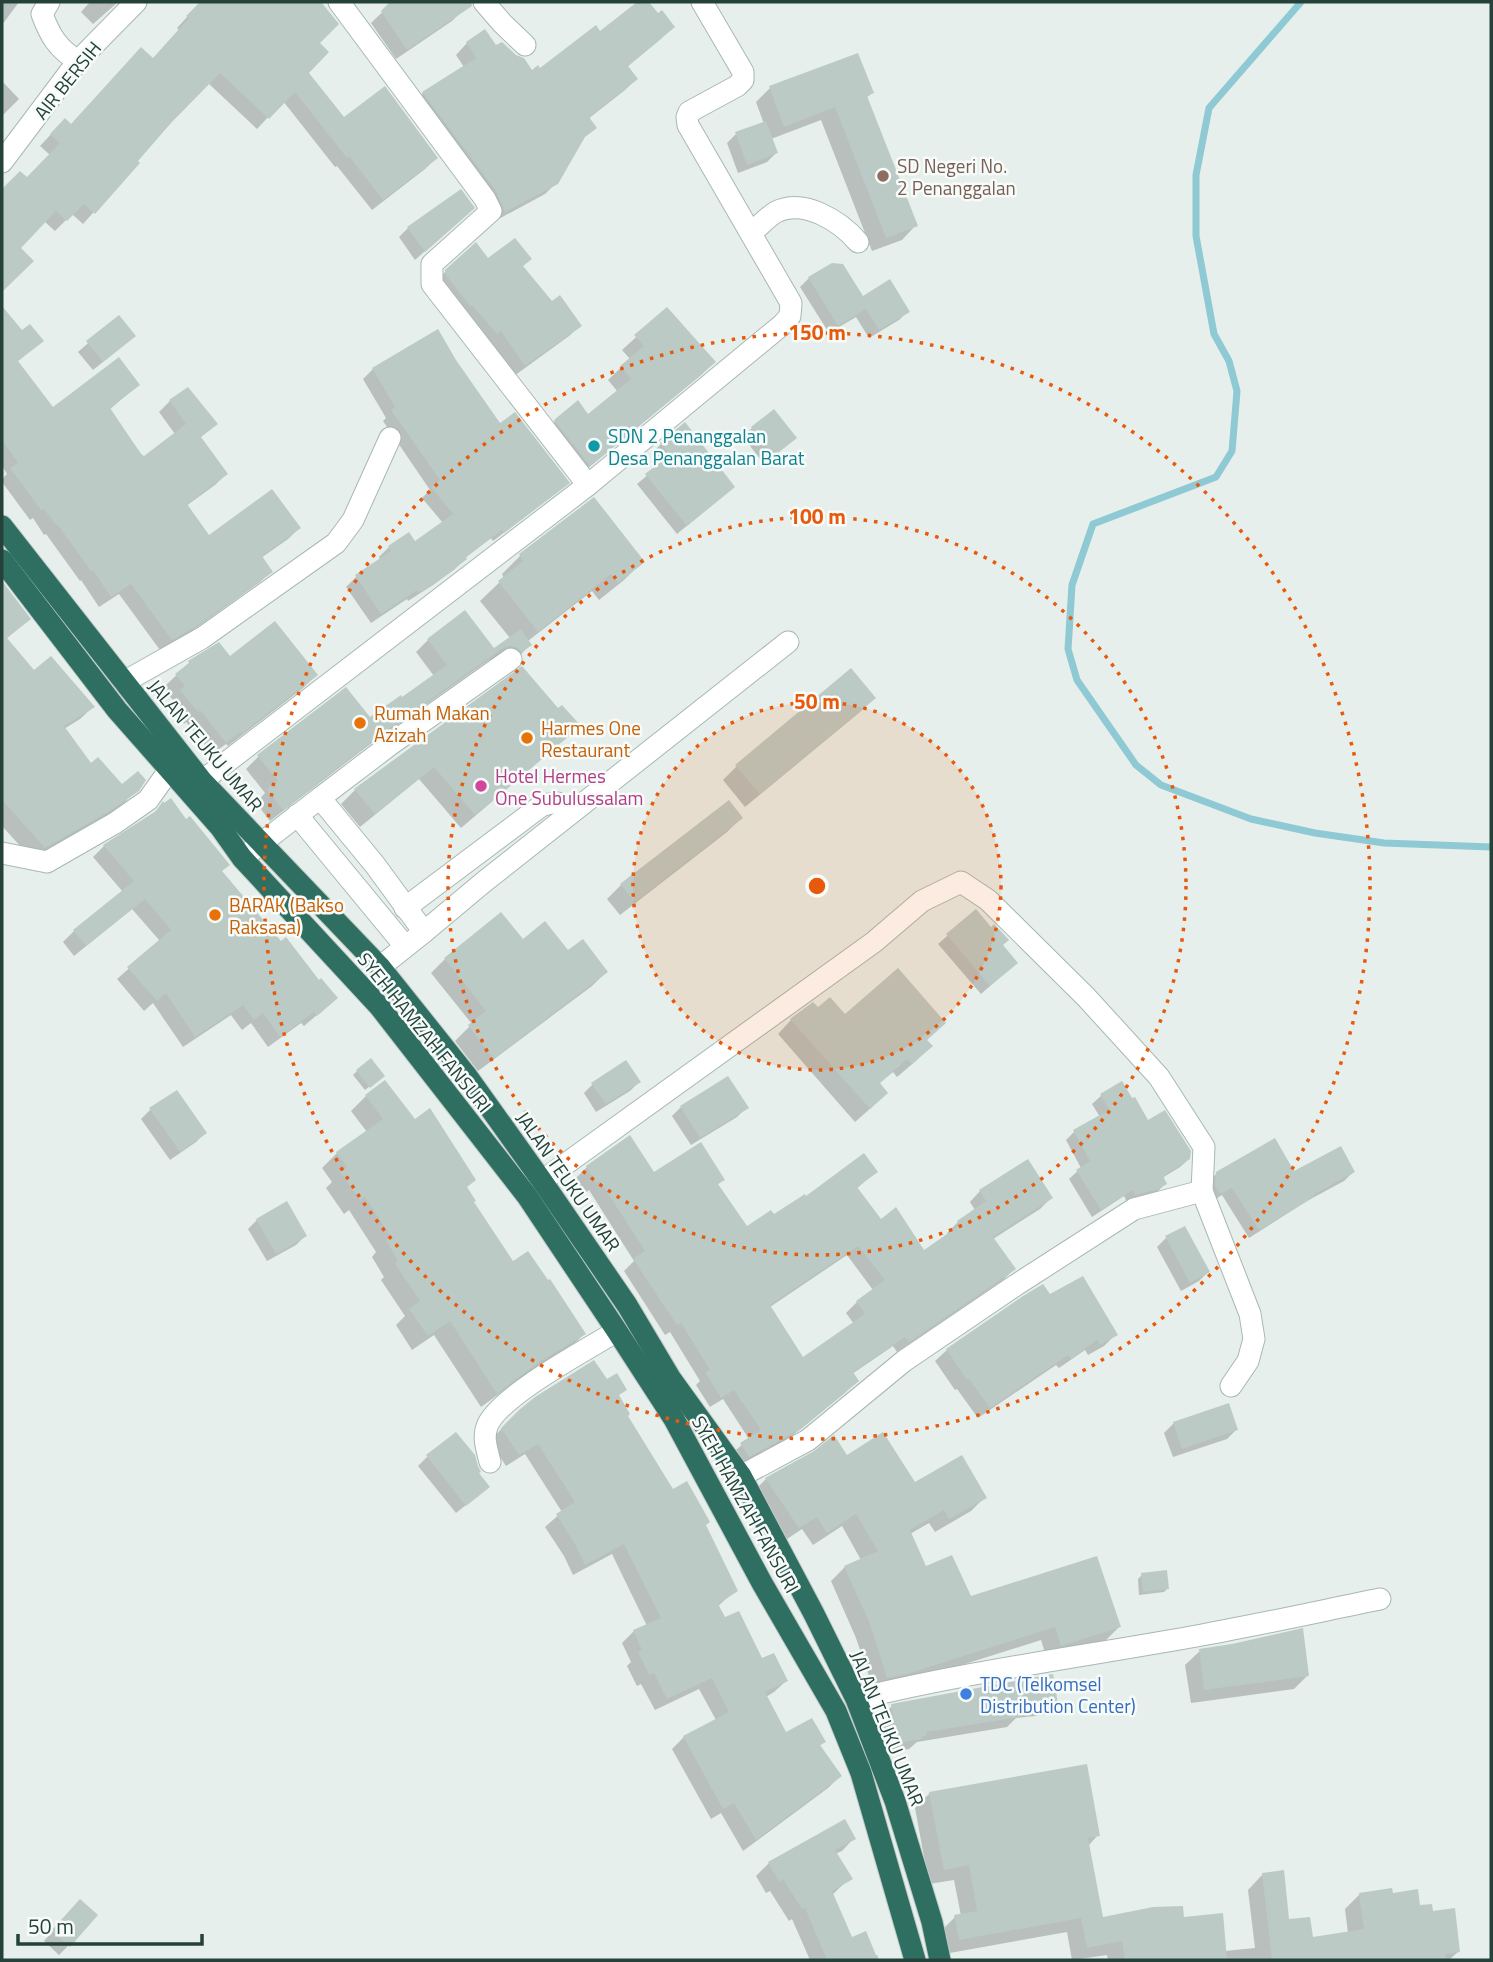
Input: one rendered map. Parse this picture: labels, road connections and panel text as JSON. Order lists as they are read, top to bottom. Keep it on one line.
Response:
{"streets":{"highway":["JALAN TEUKU UMAR","SYEH HAMZAH FANSURI"],"street":["AIR BERSIH"]},"places":["SD Negeri No. 2 Penanggalan","SDN 2 Penanggalan Desa Penanggalan Barat","Rumah Makan Azizah","Harmes One Restaurant","Hotel Hermes One Subulussalam","BARAK (Bakso Raksasa)","TDC (Telkomsel Distribution Center)"],"scale_bar":"50 m","rings":["150 m","100 m","50 m"]}
